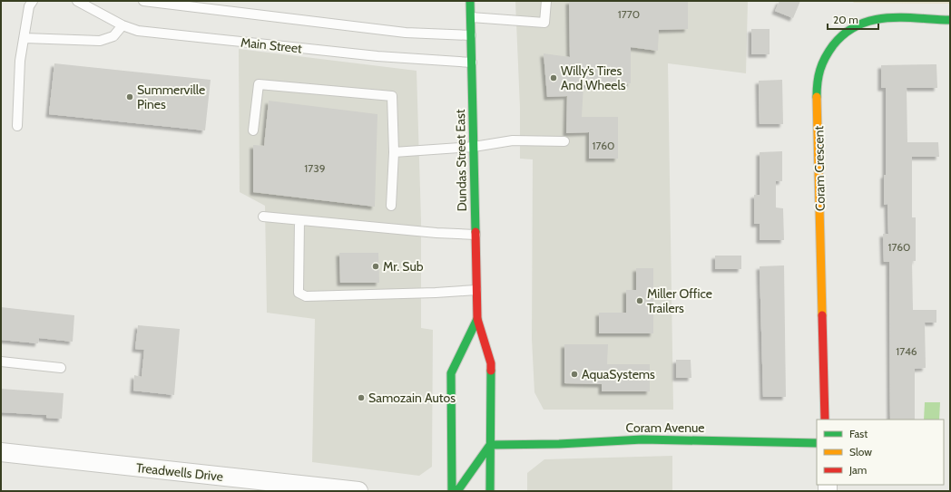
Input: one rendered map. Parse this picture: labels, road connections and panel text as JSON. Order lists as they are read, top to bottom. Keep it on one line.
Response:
{"streets":{"street":["Dundas Street East","Coram Crescent","Coram Avenue","Treadwells Drive"],"lane":["Main Street"]},"crossings":[["Main Street","Dundas Street East"],["Dundas Street East","Coram Avenue"]],"places":["Willy’s Tires And Wheels","Summerville Pines","Mr. Sub","Miller Office Trailers","AquaSystems","Samozain Autos"],"house_numbers":["1770","1760","1739","1760","1746"],"legend":["Fast","Slow","Jam"],"scale_bar":"20 m"}
